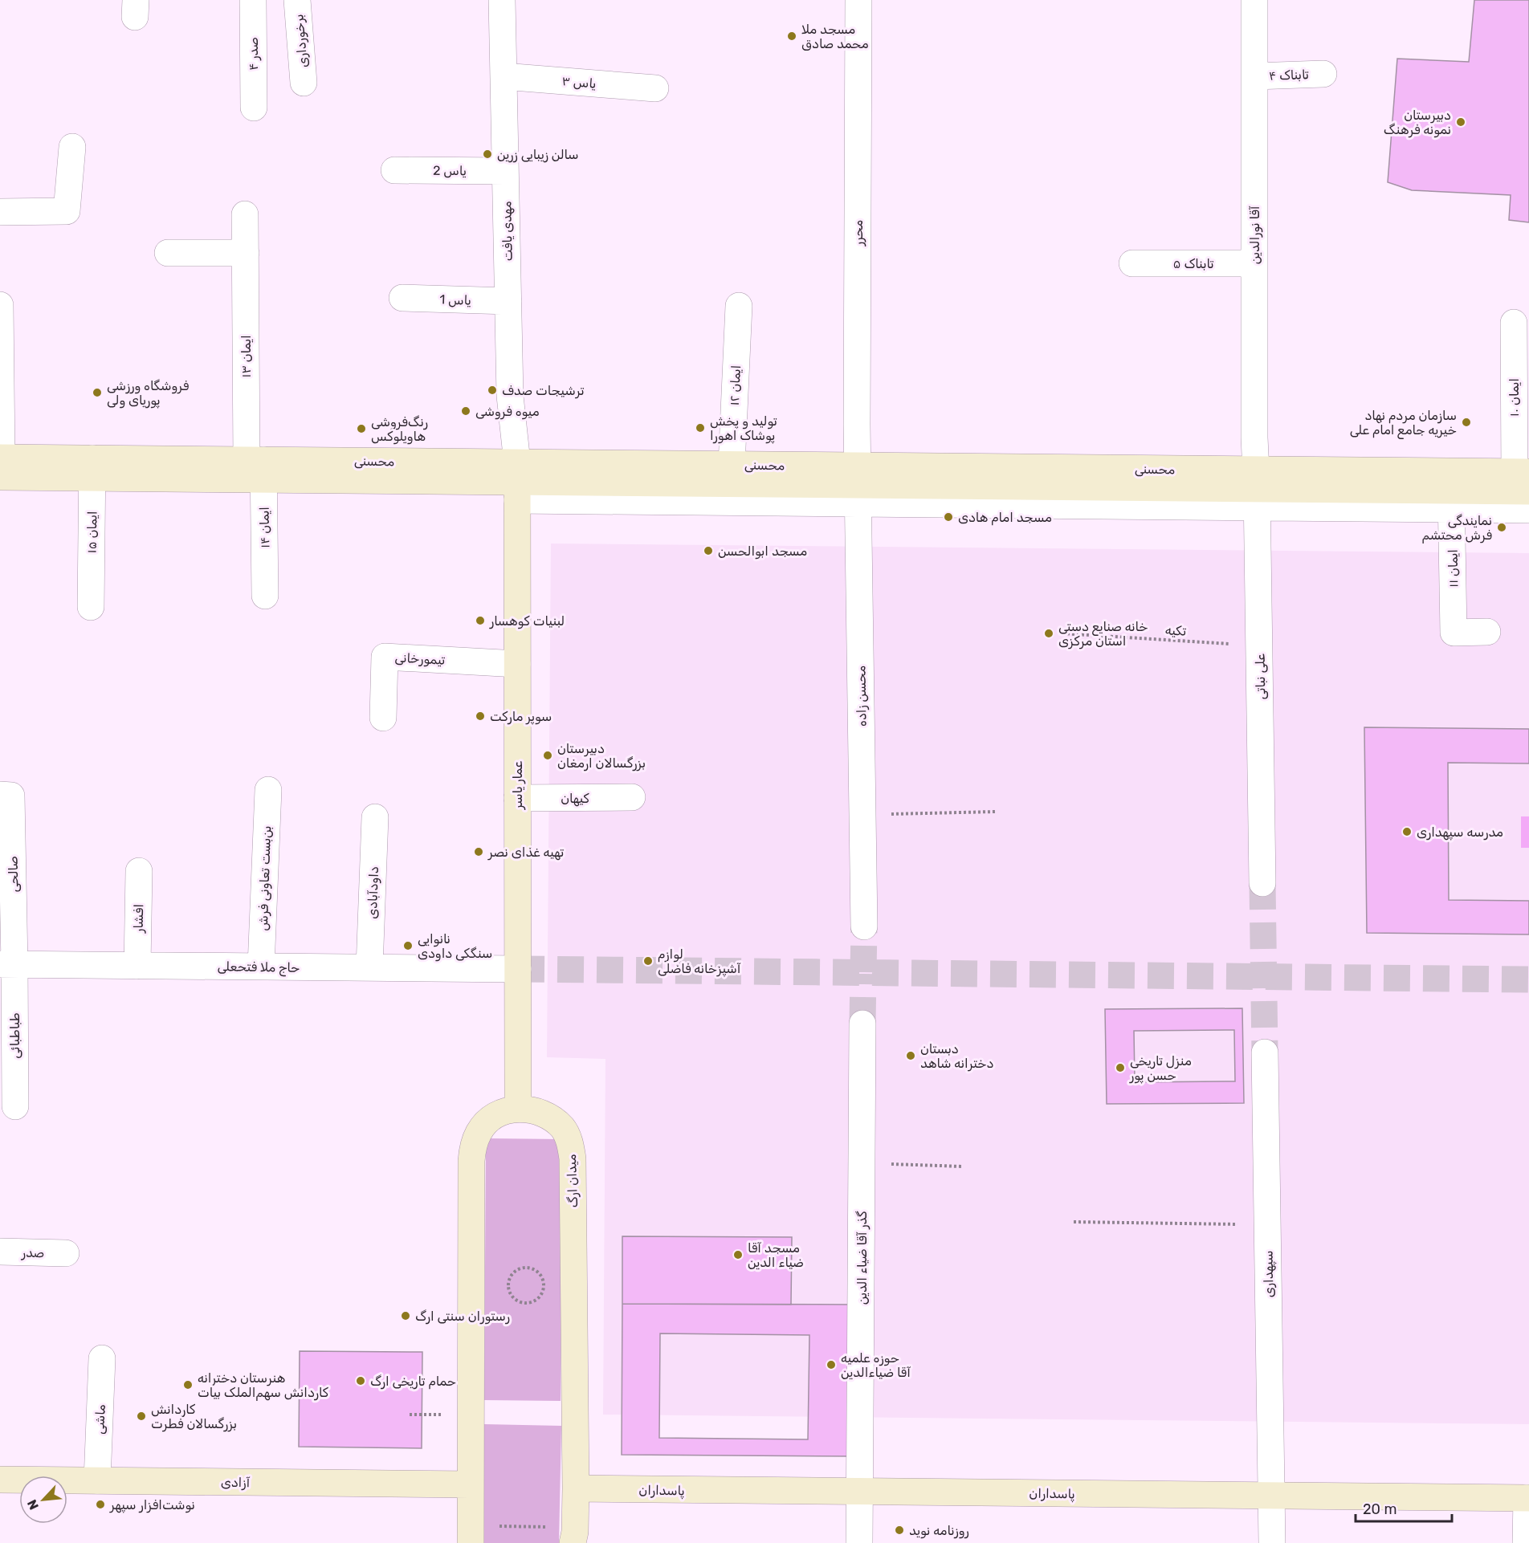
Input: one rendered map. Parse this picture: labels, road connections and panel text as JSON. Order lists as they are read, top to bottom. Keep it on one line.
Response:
{"streets":{"street":["برخورداری","صدر ۴","تابناک ۴","یاس ۳","یاس 2","مهدی یافت","محرر","آقا نورالدین","تابناک ۵","یاس 1","ایمان ۱۳","ایمان ۱۲","ایمان ۱۰","محسنی","ایمان ۱۴","ایمان ۱۵","ایمان ۱۱","تیمورخانی","علی نباتی","محسن زاده","عمار یاسر","کیهان","صالحی","بن‌بست تعاونی فرش","داودآبادی","افشار","حاج ملا فتحعلی","طباطبائی","میدان ارگ","صدر","گذر آقا ضیاء الدین","سپهداری","ماشی","آزادی","پاسداران"],"path":["تکیه"]},"crossings":[["تابناک ۴","آقا نورالدین"],["یاس ۳","مهدی یافت"],["یاس 2","مهدی یافت"],["مهدی یافت","یاس 1"],["مهدی یافت","محسنی"],["مهدی یافت","عمار یاسر"],["محرر","محسنی"],["محرر","محسن زاده"],["آقا نورالدین","تابناک ۵"],["آقا نورالدین","محسنی"],["آقا نورالدین","علی نباتی"],["ایمان ۱۳","محسنی"],["ایمان ۱۳","ایمان ۱۴"],["ایمان ۱۲","محسنی"],["ایمان ۱۰","محسنی"],["محسنی","ایمان ۱۴"],["محسنی","ایمان ۱۵"],["محسنی","ایمان ۱۱"],["محسنی","علی نباتی"],["محسنی","محسن زاده"],["محسنی","عمار یاسر"],["تکیه","علی نباتی"],["تیمورخانی","عمار یاسر"],["عمار یاسر","کیهان"],["عمار یاسر","حاج ملا فتحعلی"],["عمار یاسر","میدان ارگ"],["صالحی","حاج ملا فتحعلی"],["صالحی","طباطبائی"],["بن‌بست تعاونی فرش","حاج ملا فتحعلی"],["داودآبادی","حاج ملا فتحعلی"],["افشار","حاج ملا فتحعلی"],["حاج ملا فتحعلی","طباطبائی"],["میدان ارگ","پاسداران"],["گذر آقا ضیاء الدین","پاسداران"],["سپهداری","پاسداران"],["ماشی","آزادی"]],"places":["مسجد ملا محمد صادق","دبیرستان نمونه فرهنگ","سالن زیبایی زرین","ترشیجات صدف","فروشگاه ورزشی پوریای ولی","میوه فروشی","سازمان مردم نهاد خیریه جامع امام علی","تولید و پخش پوشاک اهورا","رنگ‌فروشی هاویلوکس","مسجد امام هادی","نمایندگی فرش محتشم","مسجد ابوالحسن","لبنیات کوهسار","خانه صنایع دستی استان مرکزی","سوپر مارکت","دبیرستان بزرگسالان ارمغان","مدرسه سپهداری","تهیه غذای نصر","نانوایی سنگکی داودی","لوازم آشپزخانه فاضلی","دبستان دخترانه شاهد","منزل تاریخی حسن پور","مسجد آقا ضیاء الدین","رستوران سنتی ارگ","حوزه علمیه آقا ضیاءالدین","حمام تاریخی ارگ","هنرستان دخترانه کاردانش سهم‌الملک بیات","کاردانش بزرگسالان فطرت","نوشت‌افزار سپهر","روزنامه نوید"],"scale_bar":"20 m","north":"bottom left"}
